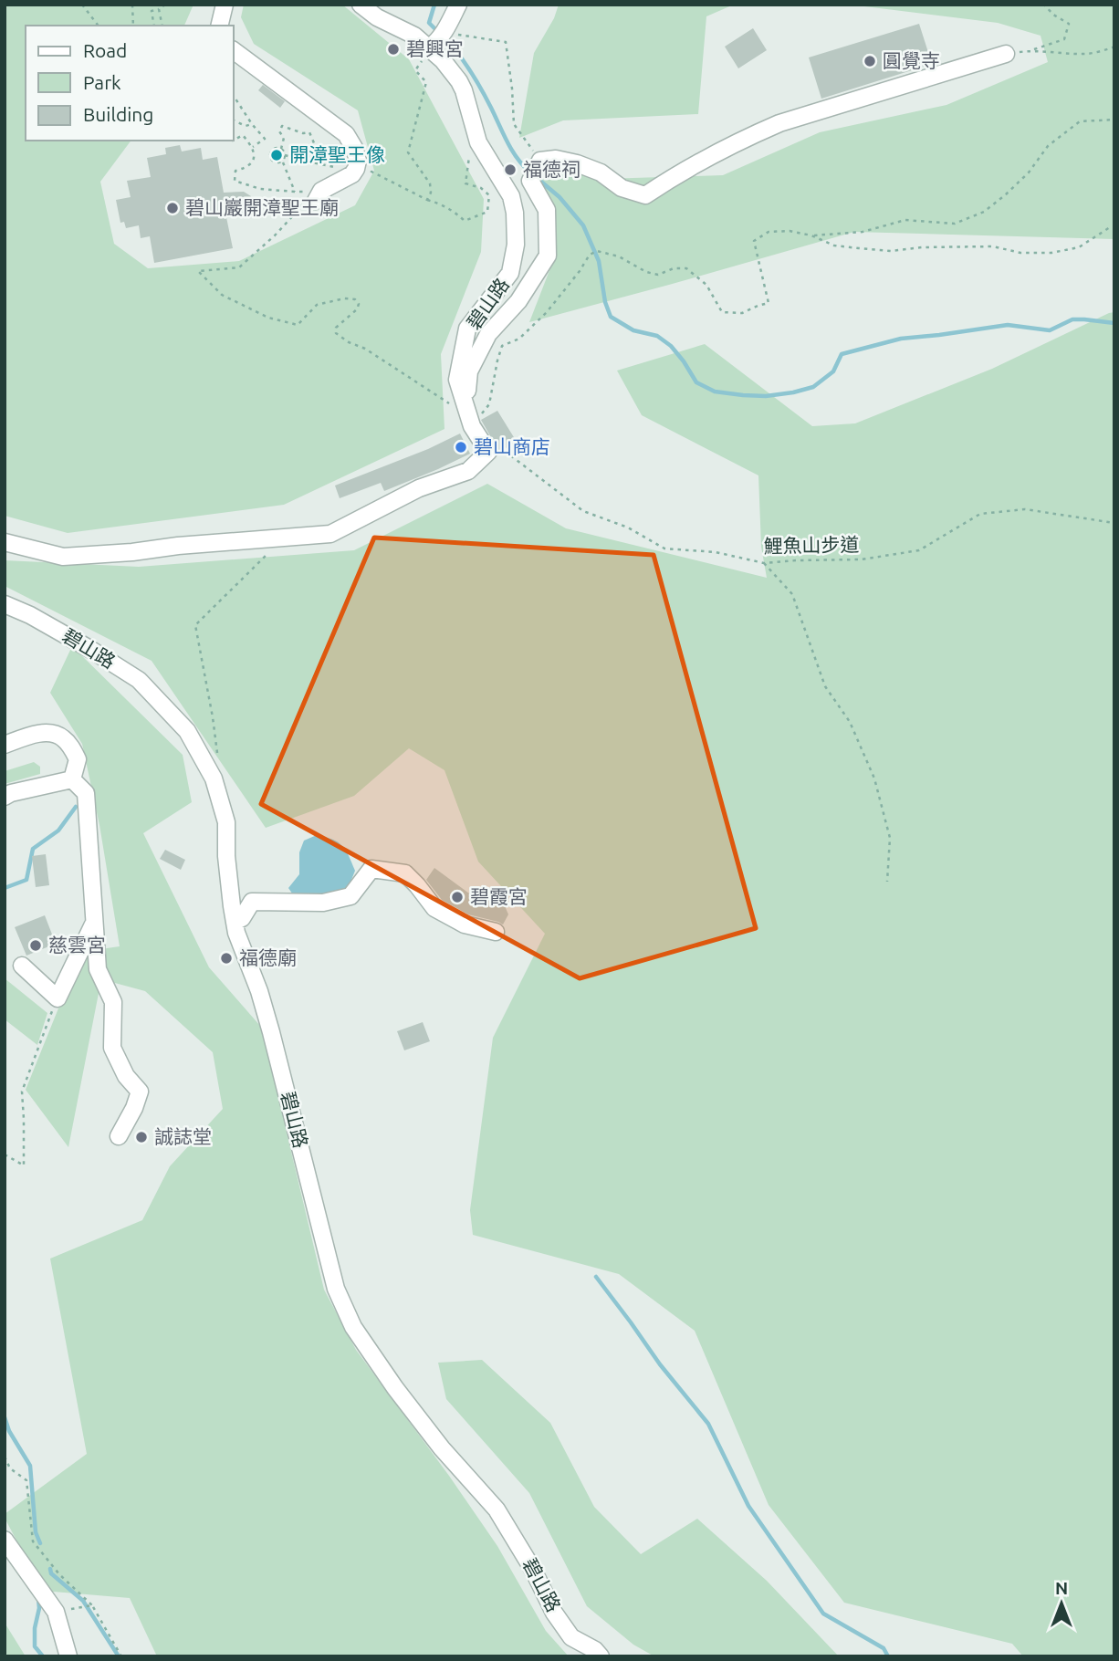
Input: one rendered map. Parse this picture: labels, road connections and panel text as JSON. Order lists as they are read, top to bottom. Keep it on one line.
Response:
{"streets":{"street":["碧山路"],"path":["鯉魚山步道"]},"crossings":[["碧山路","鯉魚山步道"]],"places":["碧興宮","圓覺寺","開漳聖王像","福德祠","碧山巖開漳聖王廟","碧山商店","碧霞宮","慈雲宮","福德廟","誠誌堂"],"legend":["Road","Park","Building"],"north":"top"}
